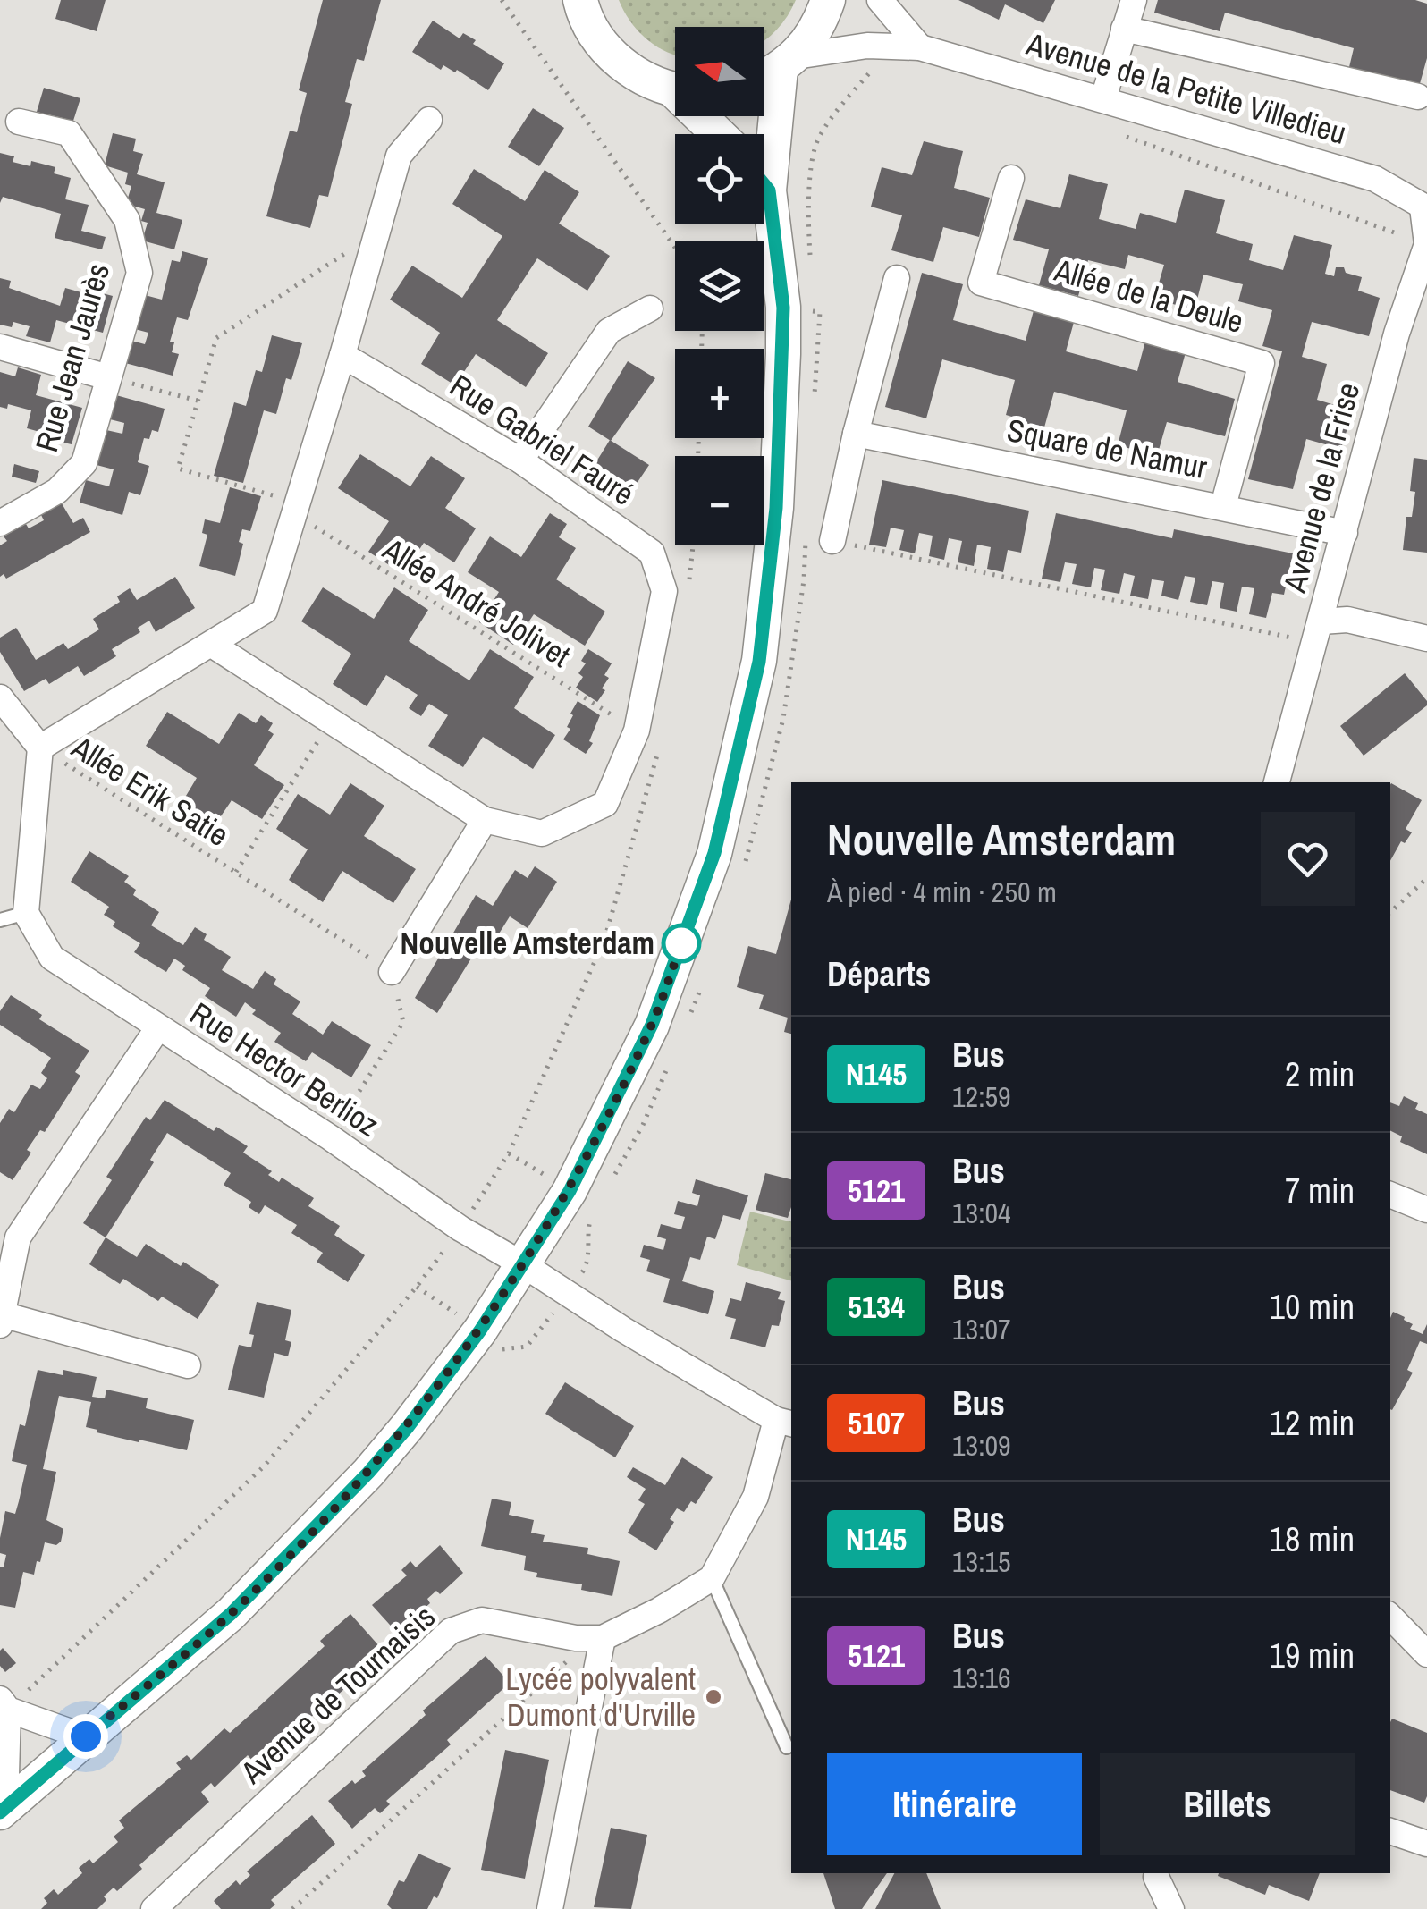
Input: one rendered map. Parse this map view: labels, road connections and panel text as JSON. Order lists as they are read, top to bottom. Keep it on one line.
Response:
{"streets":{"street":["Avenue de la Petite Villedieu","Allée de la Deule","Rue Jean Jaurès","Rue Gabriel Fauré","Square de Namur","Avenue de la Frise","Rue Hector Berlioz","Avenue de Tournaisis"],"path":["Allée André Jolivet","Allée Erik Satie"]},"crossings":[["Avenue de la Petite Villedieu","Avenue de la Frise"],["Allée de la Deule","Square de Namur"],["Rue Gabriel Fauré","Allée André Jolivet"],["Rue Gabriel Fauré","Allée Erik Satie"],["Square de Namur","Avenue de la Frise"]],"places":["Nouvelle Amsterdam","Lycée polyvalent Dumont d'Urville"],"lines":["bus line N145"],"north":"left","page":{"map_buttons":["+","−"],"heading":[["Nouvelle Amsterdam","À pied · 4 min · 250 m"],"Départs"],"list":[{"mark":"N145","name":"Bus","note":"12:59","value":"2 min"},{"mark":"5121","name":"Bus","note":"13:04","value":"7 min"},{"mark":"5134","name":"Bus","note":"13:07","value":"10 min"},{"mark":"5107","name":"Bus","note":"13:09","value":"12 min"},{"mark":"N145","name":"Bus","note":"13:15","value":"18 min"},{"mark":"5121","name":"Bus","note":"13:16","value":"19 min"}],"buttons":["Itinéraire","Billets"]}}
